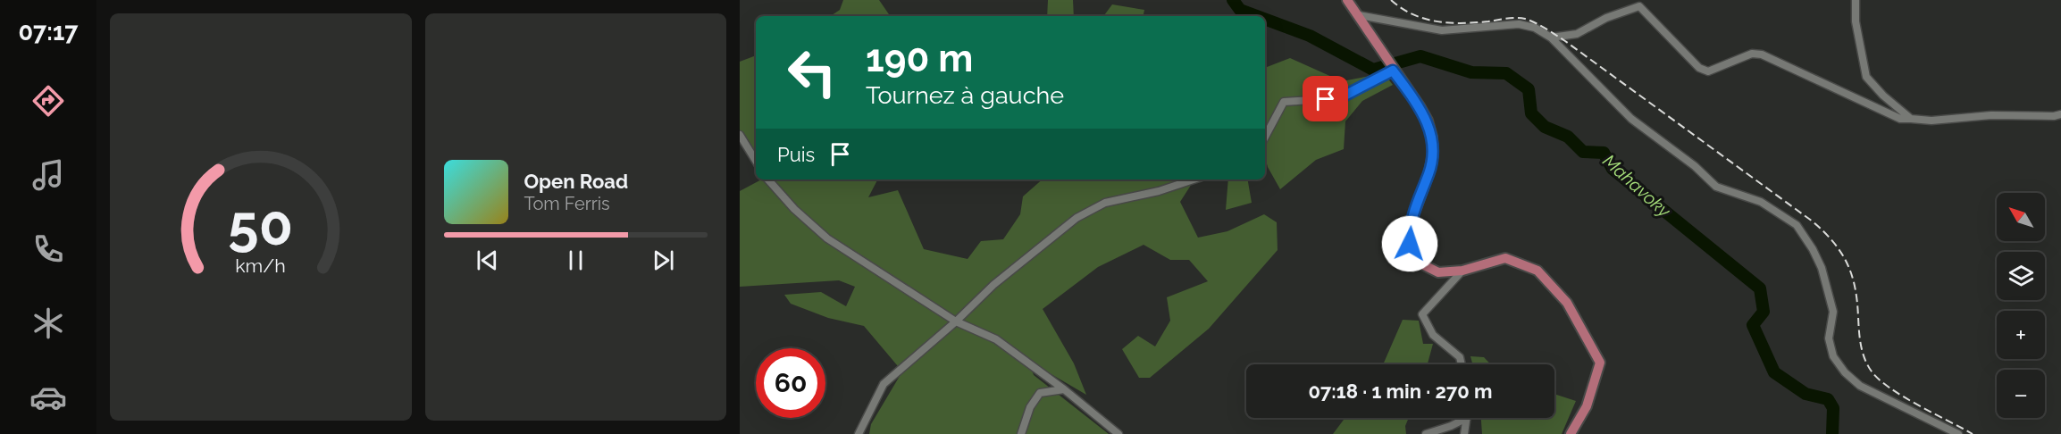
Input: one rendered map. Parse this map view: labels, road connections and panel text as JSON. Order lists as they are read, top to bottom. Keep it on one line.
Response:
{"water":["Mahavoky"],"north":"top left","page":{"tabs":"07:17","turn":["190 m","Tournez à gauche"],"then":"Puis","song":["Open Road","Tom Ferris"],"map_buttons":["+","−"],"limit":"60","trip":"07:18 · 1 min · 270 m","gauge":["50","km/h"]}}
